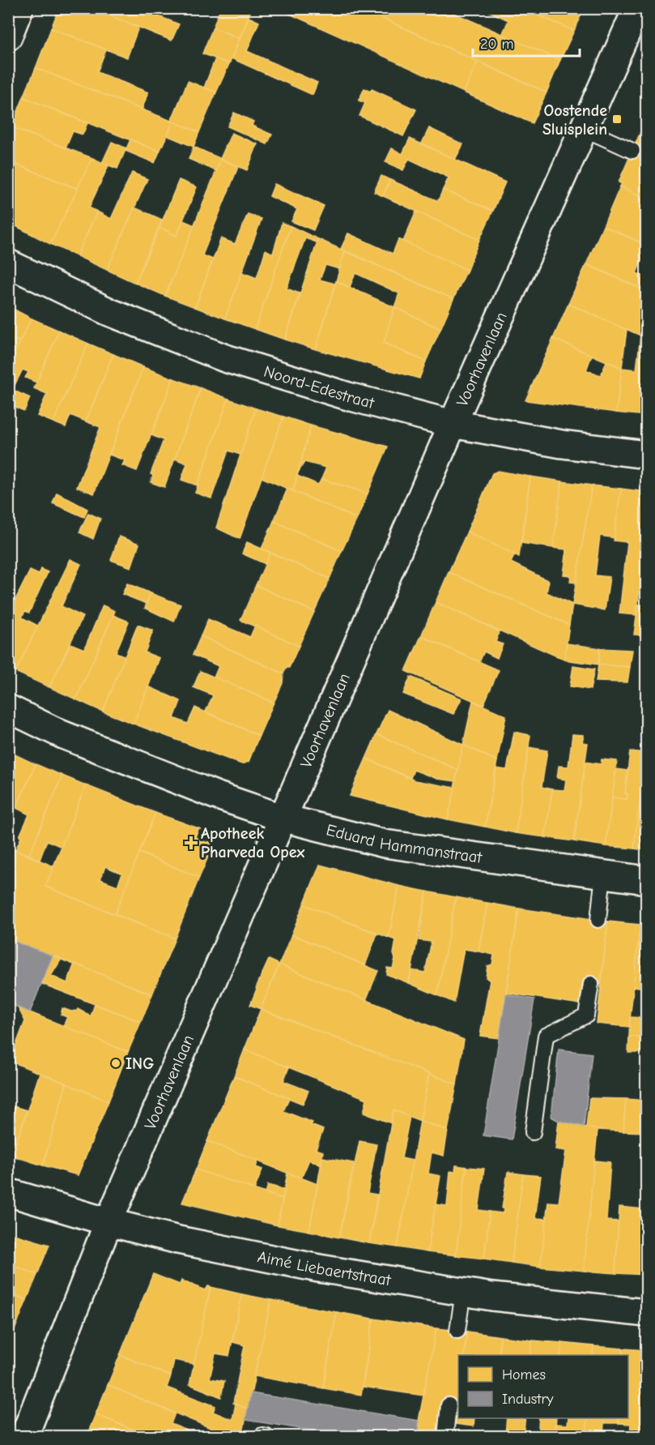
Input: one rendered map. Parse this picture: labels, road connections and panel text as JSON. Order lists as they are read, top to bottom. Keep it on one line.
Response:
{"streets":{"street":["Voorhavenlaan","Noord-Edestraat","Eduard Hammanstraat","Aimé Liebaertstraat"]},"crossings":[["Voorhavenlaan","Noord-Edestraat"],["Voorhavenlaan","Eduard Hammanstraat"],["Voorhavenlaan","Aimé Liebaertstraat"]],"places":{"transit":["Oostende Sluisplein"],"health":["Apotheek Pharveda Opex"],"other":["ING"]},"legend":["Homes","Industry"],"scale_bar":"20 m"}
